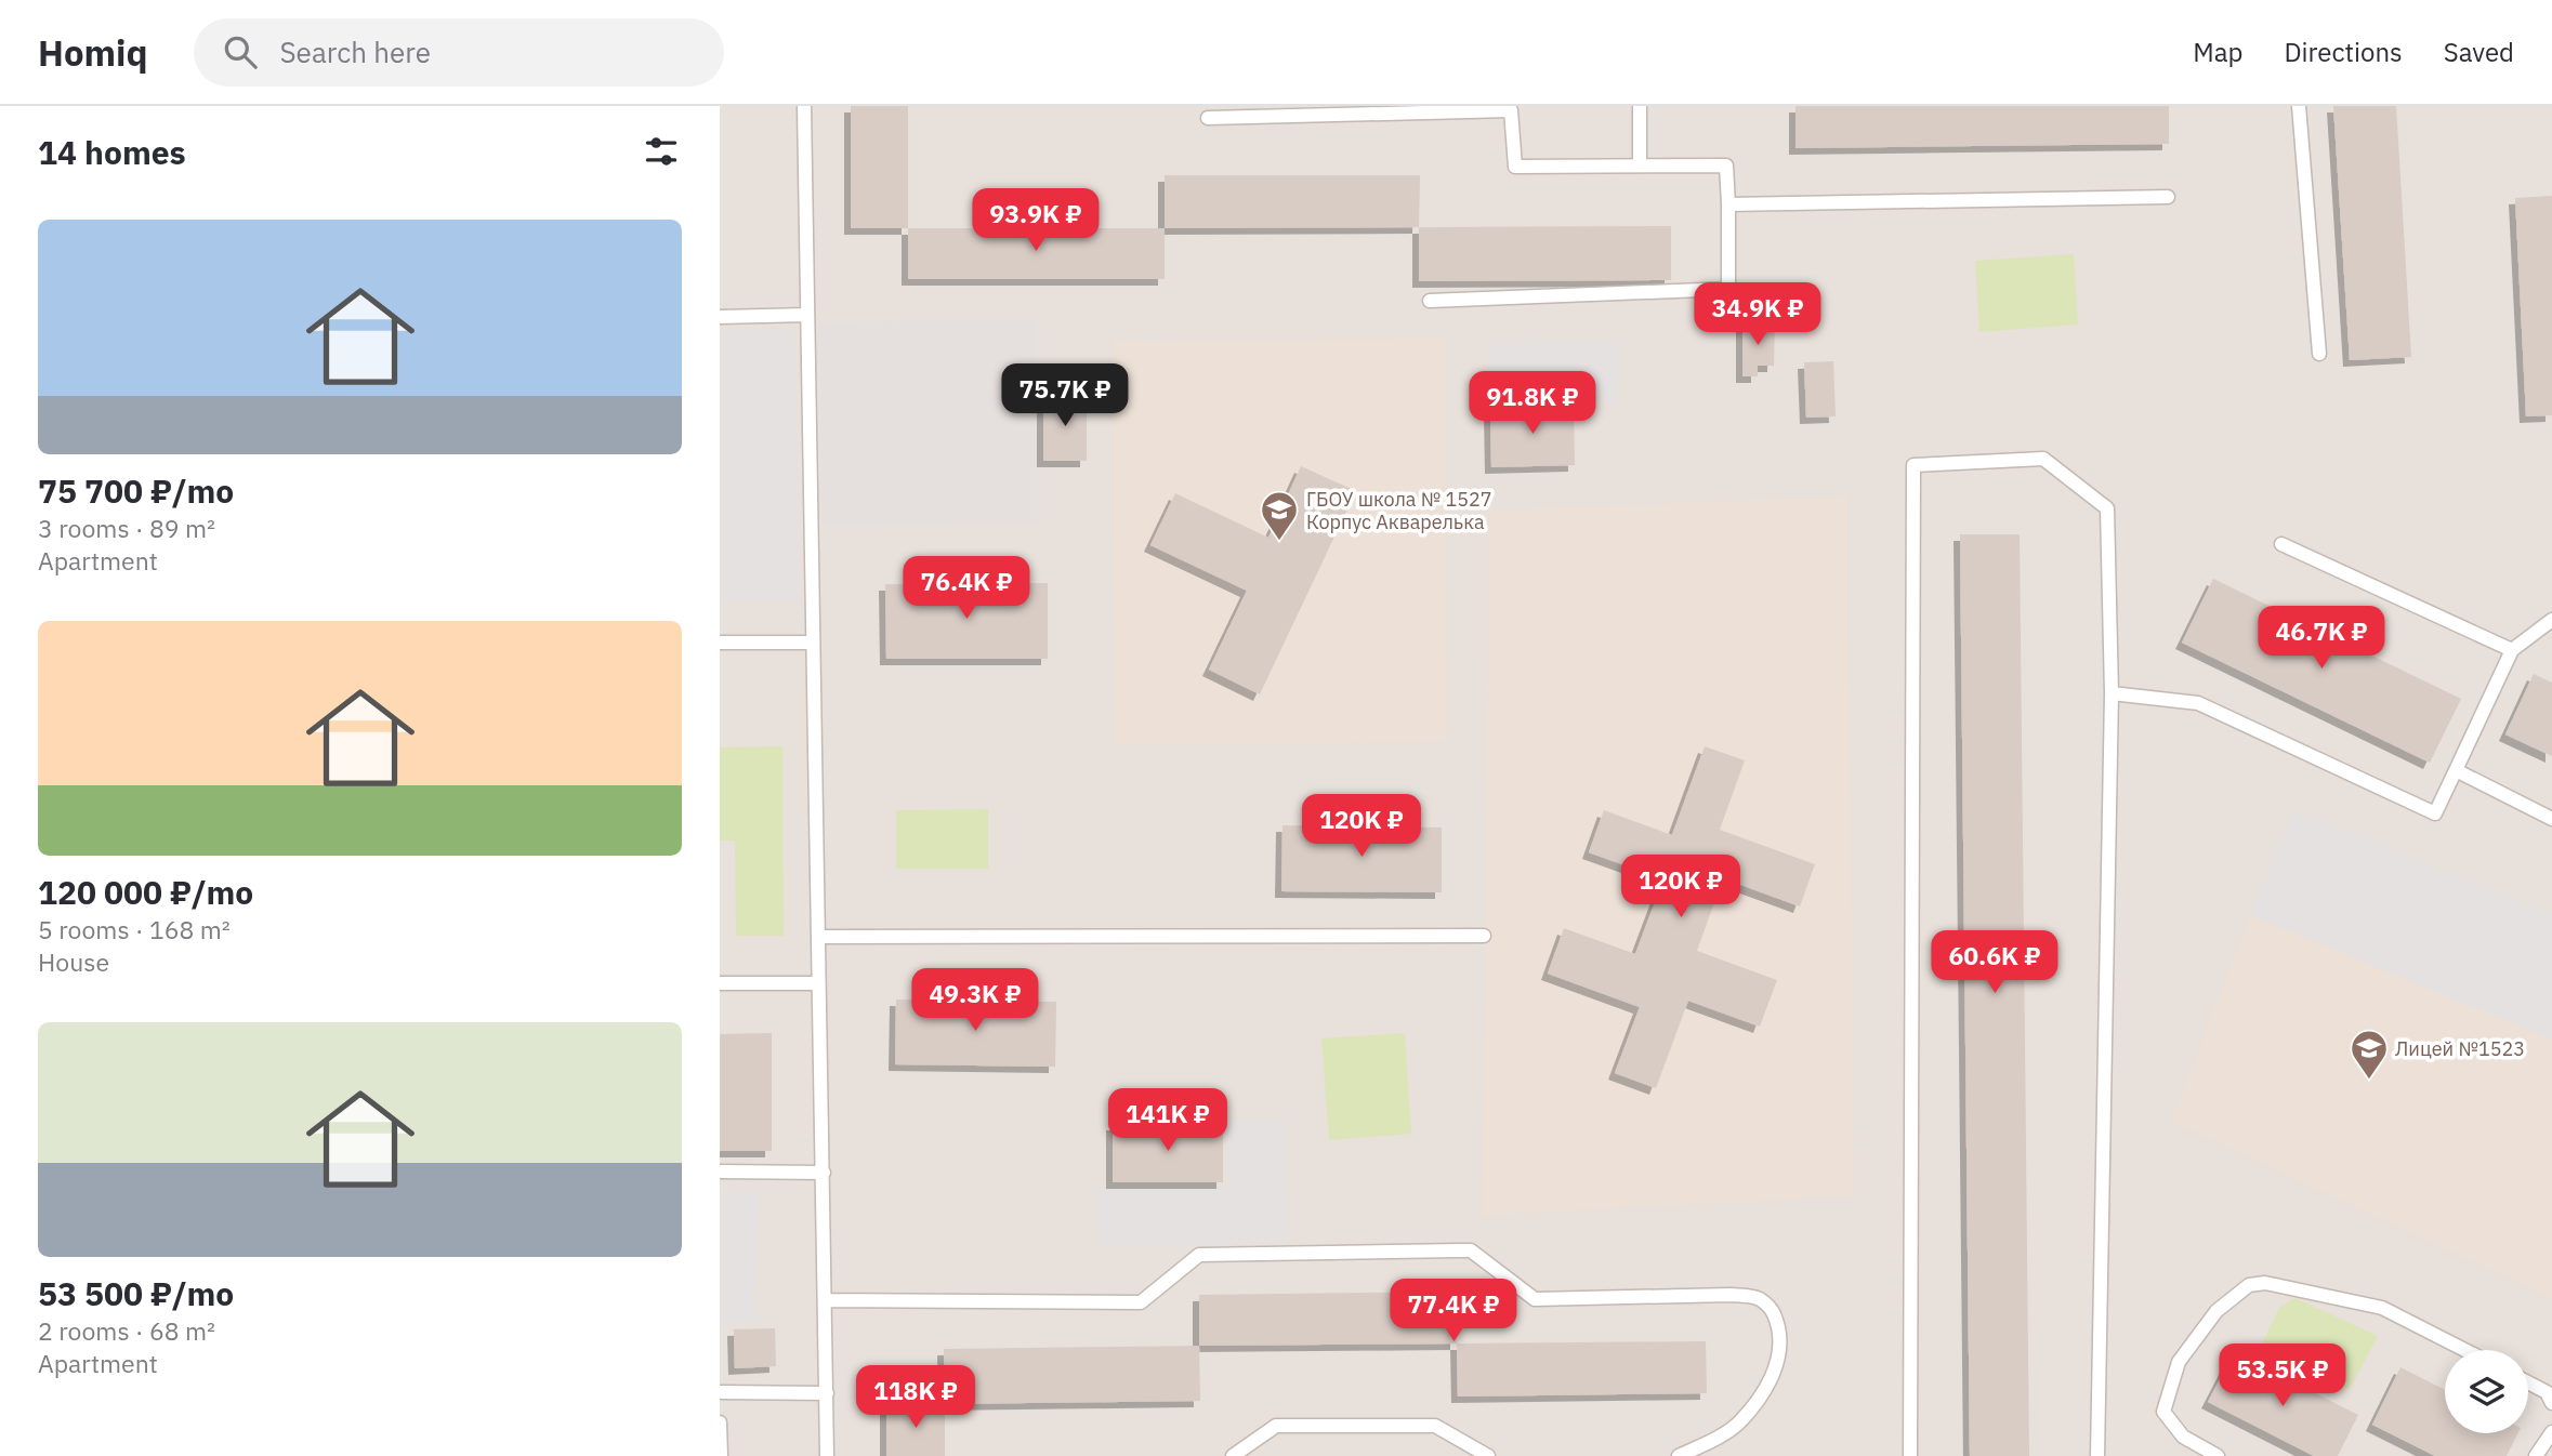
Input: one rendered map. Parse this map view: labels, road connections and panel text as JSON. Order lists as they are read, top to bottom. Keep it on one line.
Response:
{"places":{"school or university":["ГБОУ школа № 1527 Корпус Акварелька","Лицей №1523"]},"page":{"header":"Homiq","search":"Search here","nav":["Map","Directions","Saved"],"heading":"14 homes","price":["93.9K ₽","34.9K ₽","75.7K ₽","91.8K ₽","76.4K ₽","46.7K ₽","120K ₽","120K ₽","60.6K ₽","49.3K ₽","141K ₽","77.4K ₽","53.5K ₽","118K ₽"],"list":[{"name":"75 700 ₽/mo","note":"3 rooms · 89 m² · Apartment"},{"name":"120 000 ₽/mo","note":"5 rooms · 168 m² · House"},{"name":"53 500 ₽/mo","note":"2 rooms · 68 m² · Apartment"}]}}
